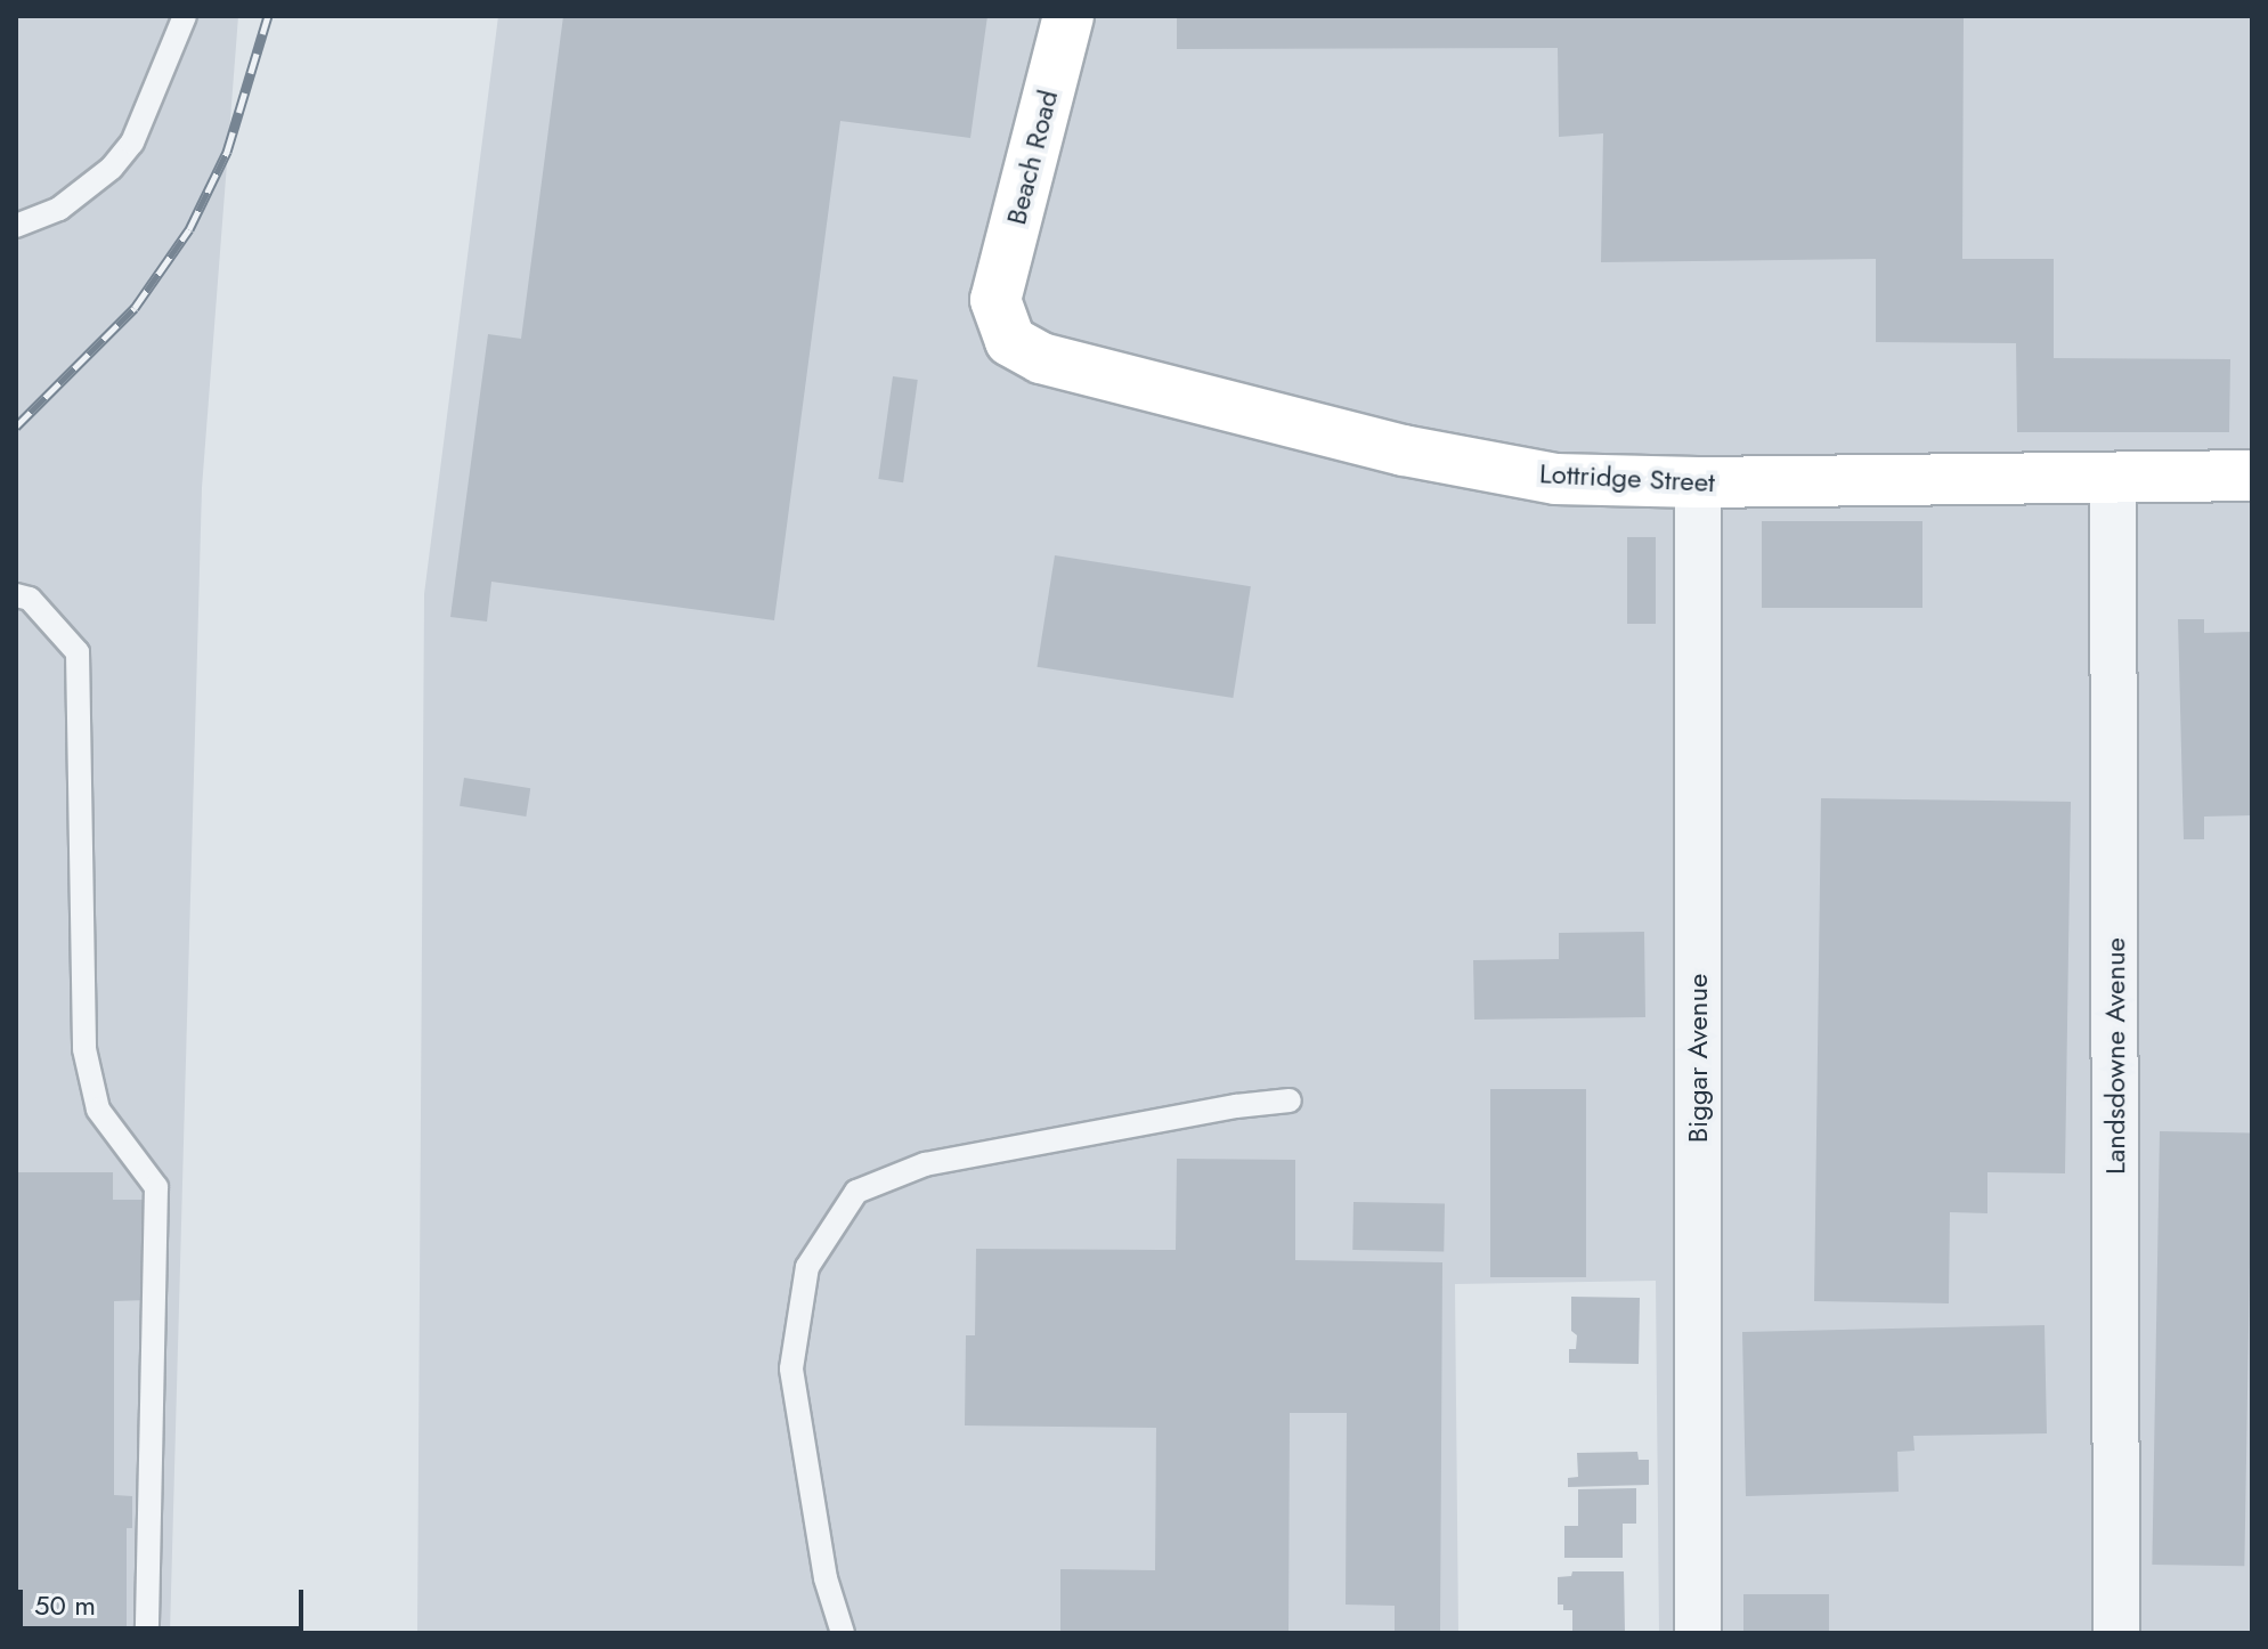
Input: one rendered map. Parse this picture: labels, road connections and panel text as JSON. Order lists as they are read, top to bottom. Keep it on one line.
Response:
{"streets":{"street":["Beach Road","Lottridge Street","Landsdowne Avenue","Biggar Avenue"]},"crossings":[["Beach Road","Lottridge Street"],["Lottridge Street","Landsdowne Avenue"],["Lottridge Street","Biggar Avenue"]],"scale_bar":"50 m"}
